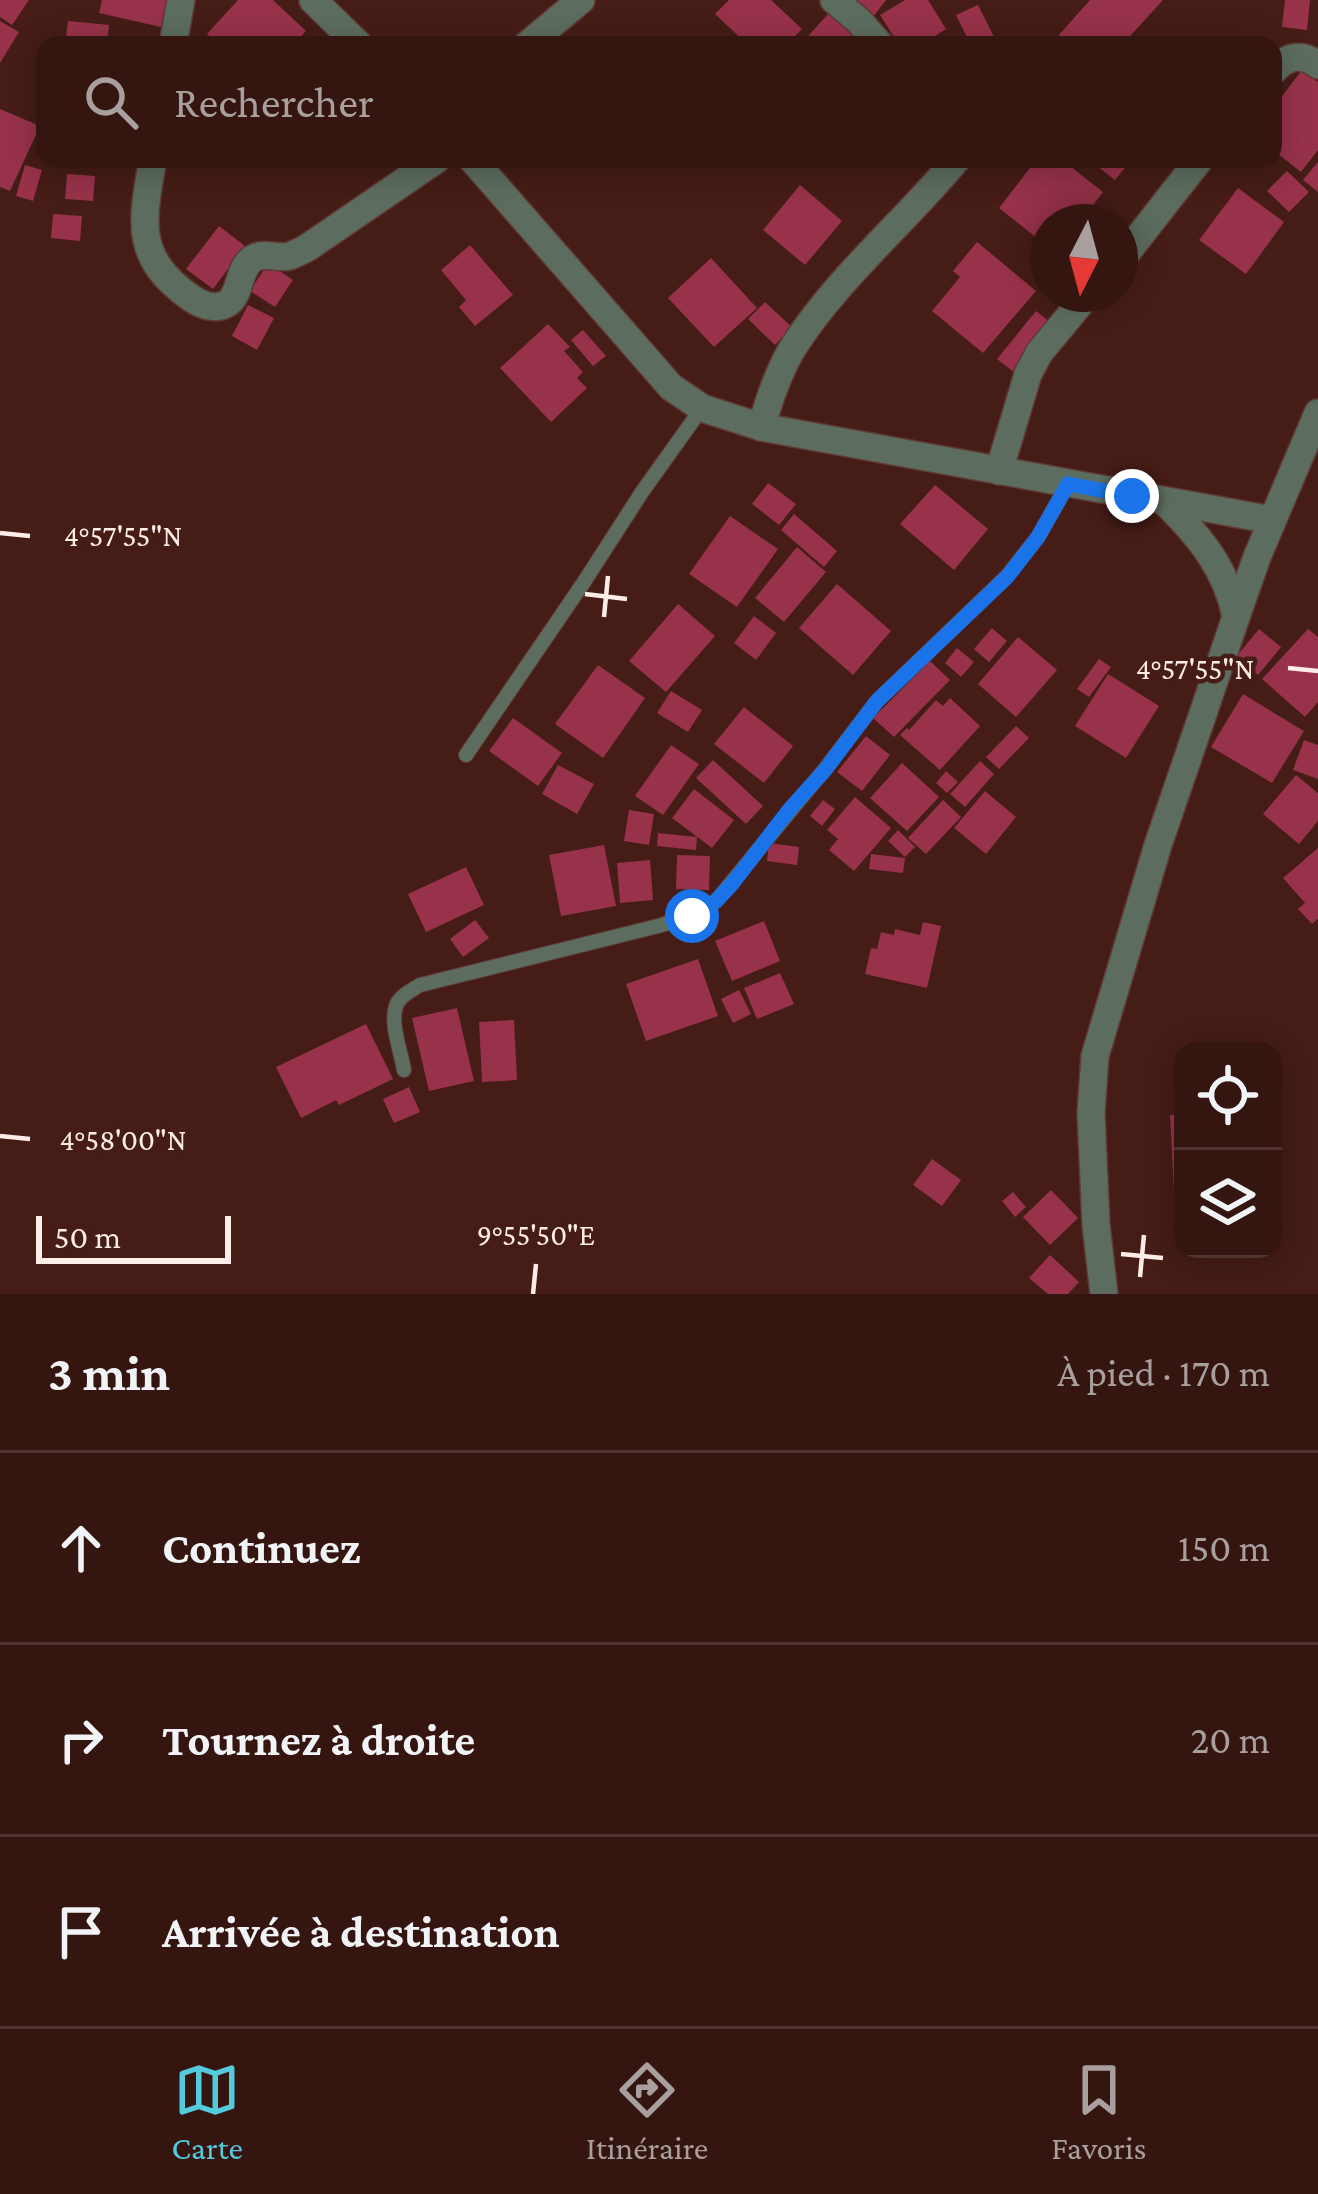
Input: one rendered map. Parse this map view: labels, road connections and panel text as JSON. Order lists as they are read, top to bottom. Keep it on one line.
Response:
{"scale_bar":"50 m","north":"bottom","page":{"search":"Rechercher","scale":"50 m","heading":["3 min","À pied · 170 m"],"list":[["Continuez","150 m"],["Tournez à droite","20 m"],"Arrivée à destination"],"nav":["Carte","Itinéraire","Favoris"]},"coordinates":["4°57'55\"N","4°58'00\"N","9°55'50\"E"]}
